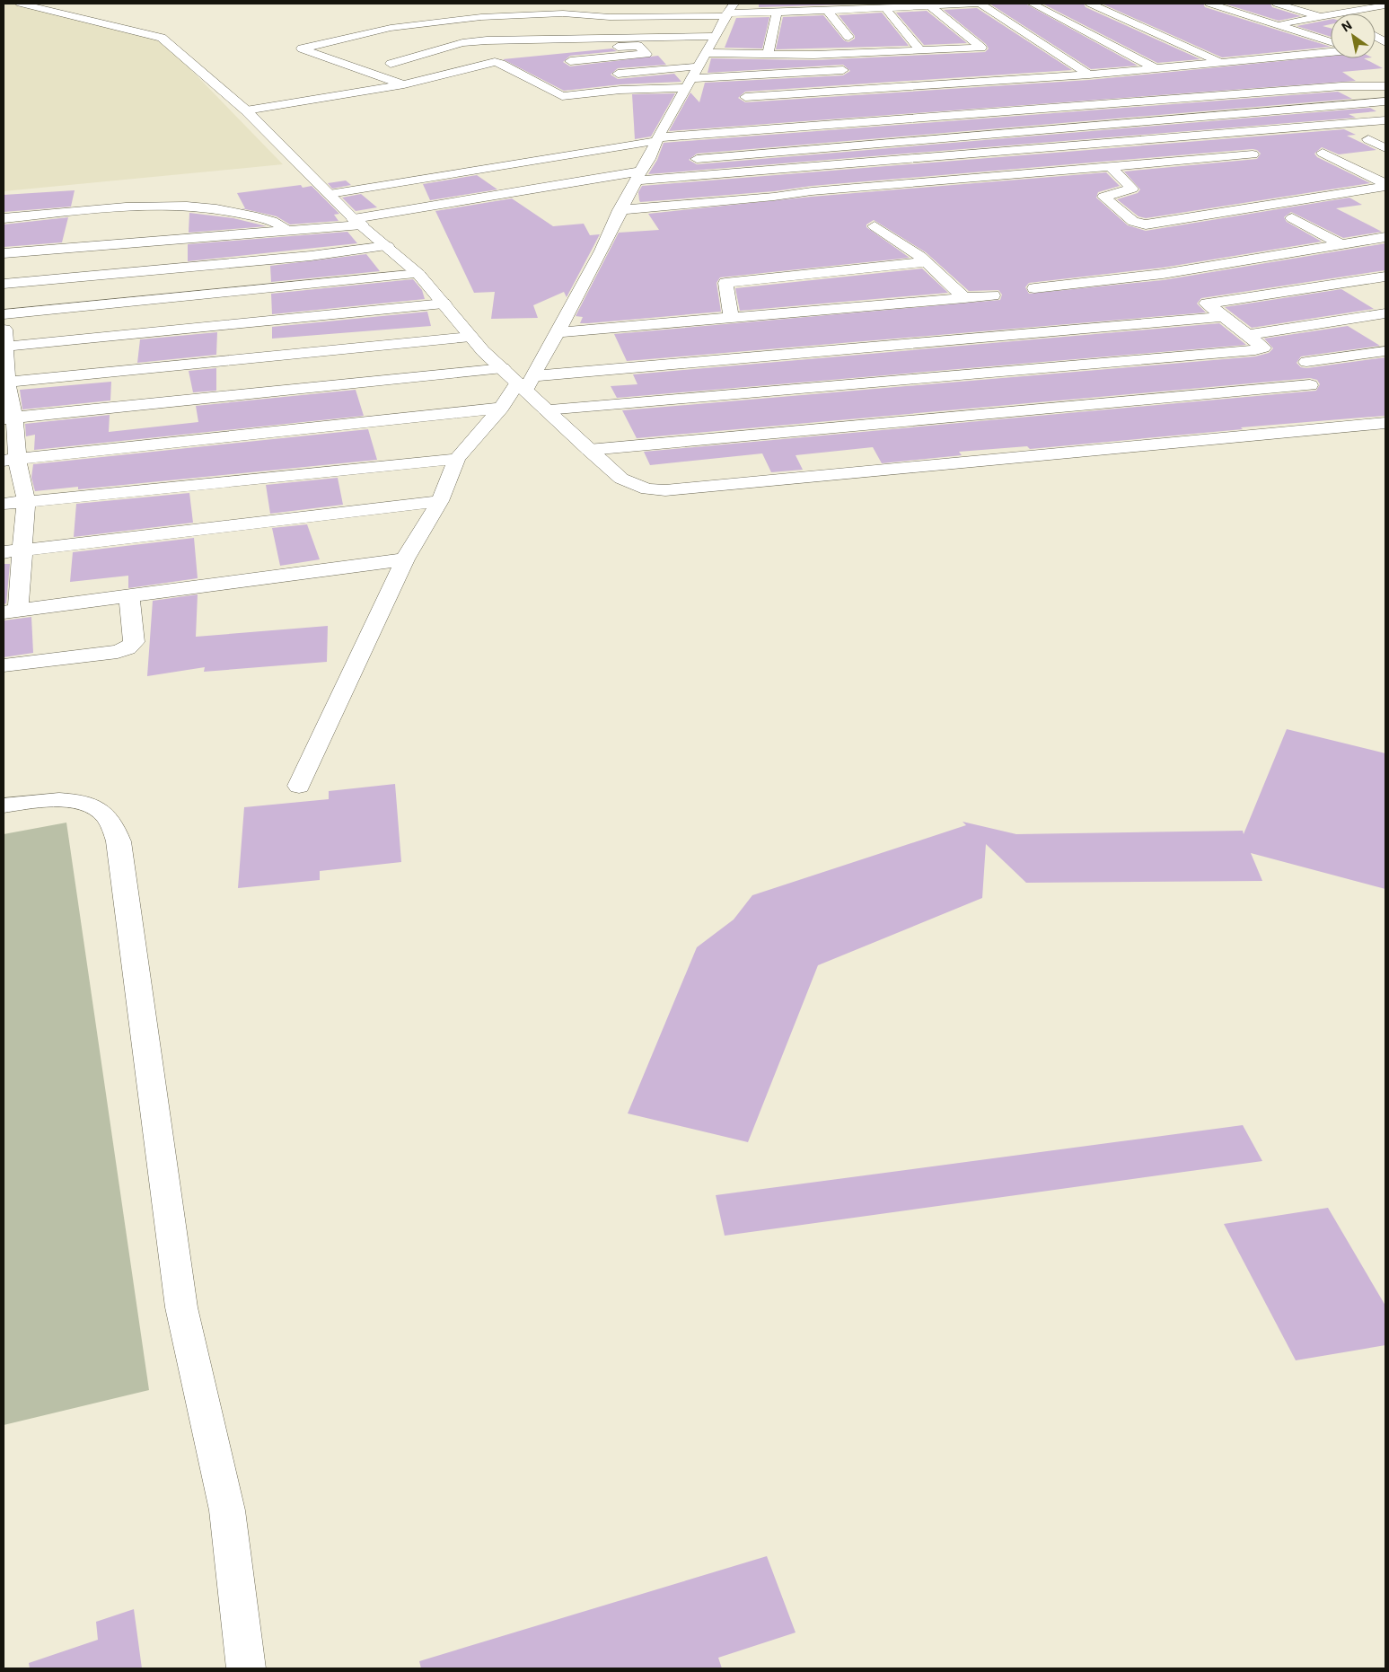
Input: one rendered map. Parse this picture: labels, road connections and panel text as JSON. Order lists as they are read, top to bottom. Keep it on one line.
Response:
{"north":"top left"}
